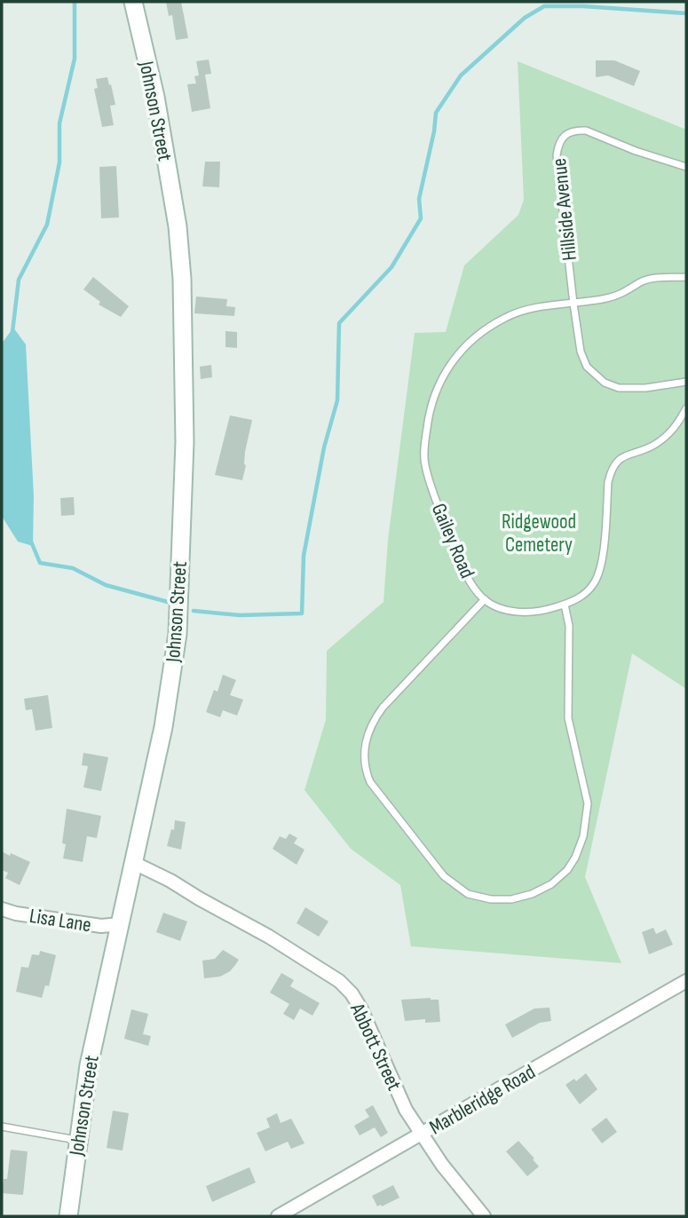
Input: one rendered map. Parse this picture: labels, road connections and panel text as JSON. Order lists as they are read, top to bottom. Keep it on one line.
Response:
{"streets":{"street":["Johnson Street","Lisa Lane","Abbott Street","Marbleridge Road"],"lane":["Hillside Avenue","Gailey Road"]},"crossings":[["Johnson Street","Lisa Lane"],["Johnson Street","Abbott Street"],["Hillside Avenue","Gailey Road"],["Abbott Street","Marbleridge Road"]],"parks":["Ridgewood Cemetery"]}
